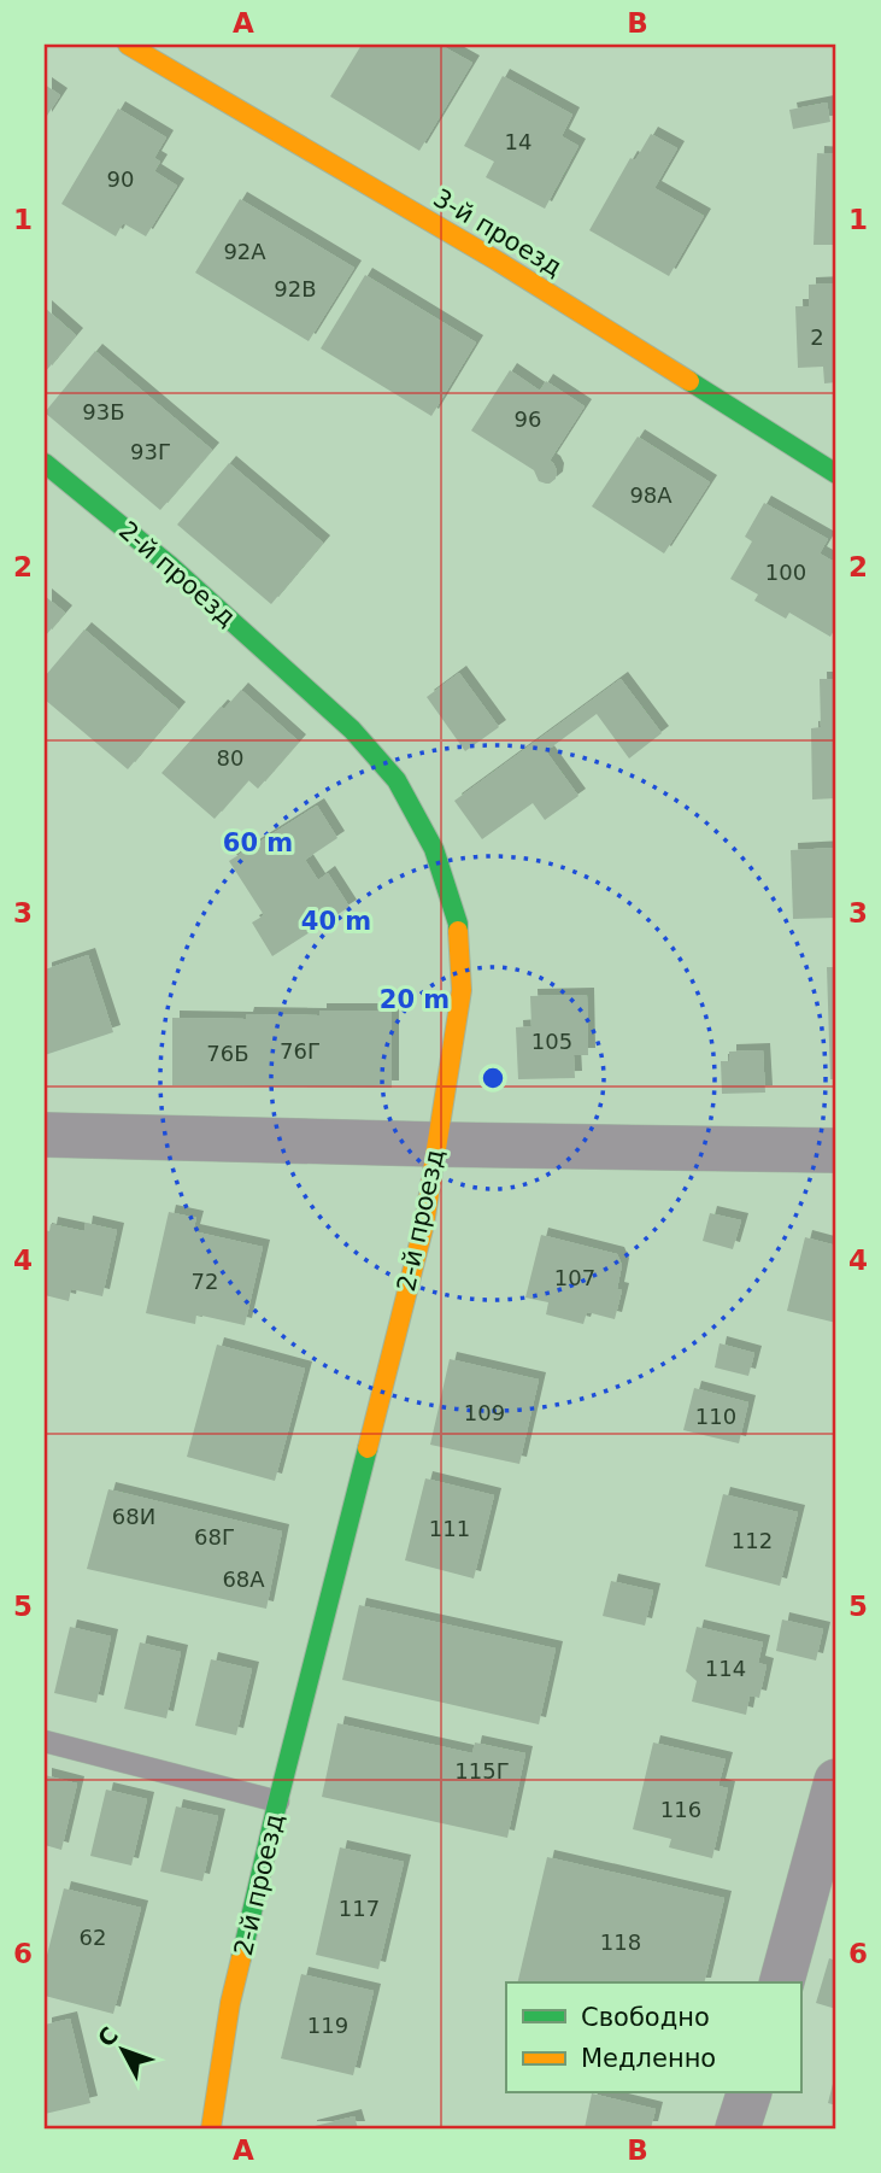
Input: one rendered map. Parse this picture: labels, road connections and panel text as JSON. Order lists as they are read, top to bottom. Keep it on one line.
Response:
{"streets":{"street":["3-й проезд","2-й проезд"]},"house_numbers":["14","90","92А","92В","2","93Б","96","93Г","98А","100","80","105","76Г","76Б","107","72","109","110","68И","111","68Г","112","68А","114","115Г","116","117","62","118","119"],"legend":["Свободно","Медленно"],"north":"top left","grid":{"columns":["A","B"],"rows":["1","2","3","4","5","6"]},"rings":["60 m","40 m","20 m"]}
